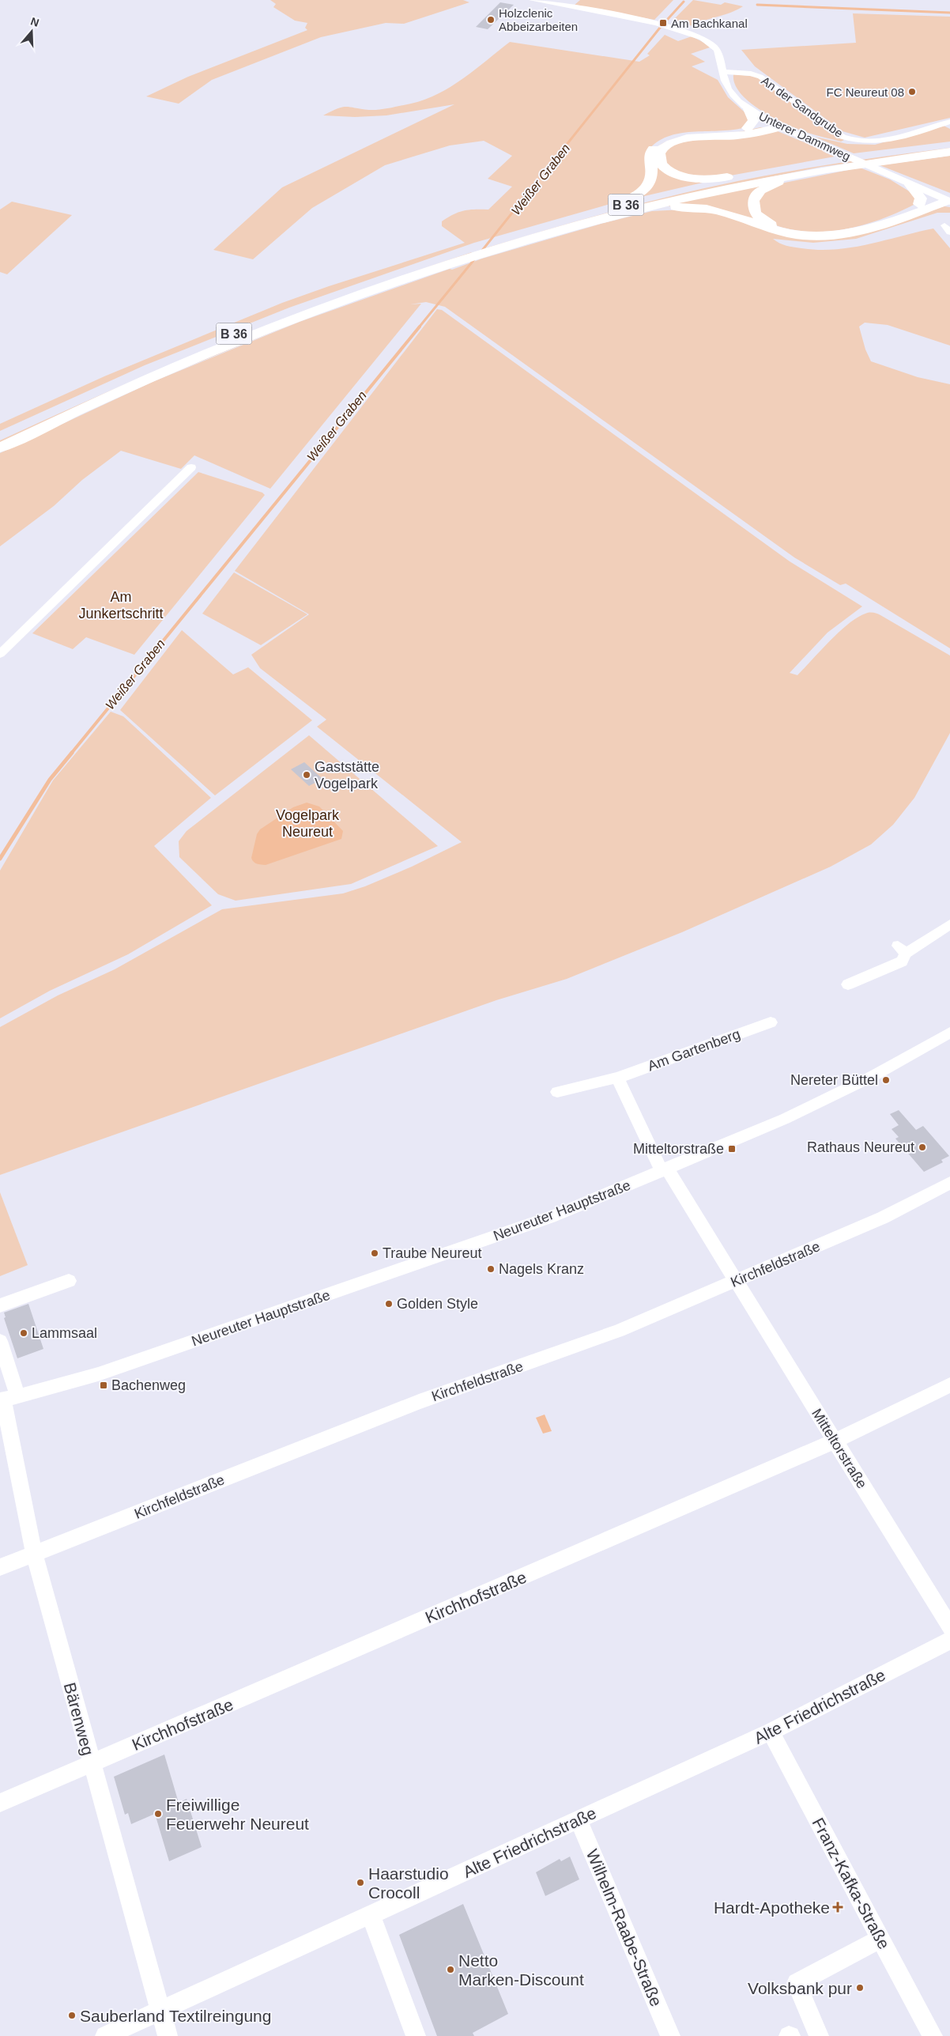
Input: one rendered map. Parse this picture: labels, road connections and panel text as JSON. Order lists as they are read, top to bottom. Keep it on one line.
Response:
{"streets":{"highway":["B 36"],"main road":["Unterer Dammweg"],"street":["An der Sandgrube","Am Gartenberg","Neureuter Hauptstraße","Kirchfeldstraße","Mitteltorstraße","Kirchhofstraße","Alte Friedrichstraße","Bärenweg","Franz-Kafka-Straße","Wilhelm-Raabe-Straße"]},"crossings":[["An der Sandgrube","Unterer Dammweg"],["Unterer Dammweg","B 36"],["Neureuter Hauptstraße","Mitteltorstraße"],["Neureuter Hauptstraße","Bärenweg"],["Kirchfeldstraße","Mitteltorstraße"],["Kirchfeldstraße","Bärenweg"],["Mitteltorstraße","Kirchhofstraße"],["Kirchhofstraße","Bärenweg"],["Alte Friedrichstraße","Bärenweg"],["Alte Friedrichstraße","Franz-Kafka-Straße"],["Alte Friedrichstraße","Wilhelm-Raabe-Straße"]],"water":["Weißer Graben"],"parks":["Am Junkertschritt","Vogelpark Neureut"],"places":{"other":["Holzclenic Abbeizarbeiten","FC Neureut 08","Gaststätte Vogelpark","Nereter Büttel","Rathaus Neureut","Traube Neureut","Nagels Kranz","Golden Style","Lammsaal","Freiwillige Feuerwehr Neureut","Haarstudio Crocoll","Netto Marken-Discount","Volksbank pur","Sauberland Textilreingung"],"transit":["Am Bachkanal","Mitteltorstraße","Bachenweg"],"health":["Hardt-Apotheke"]},"north":"top"}
